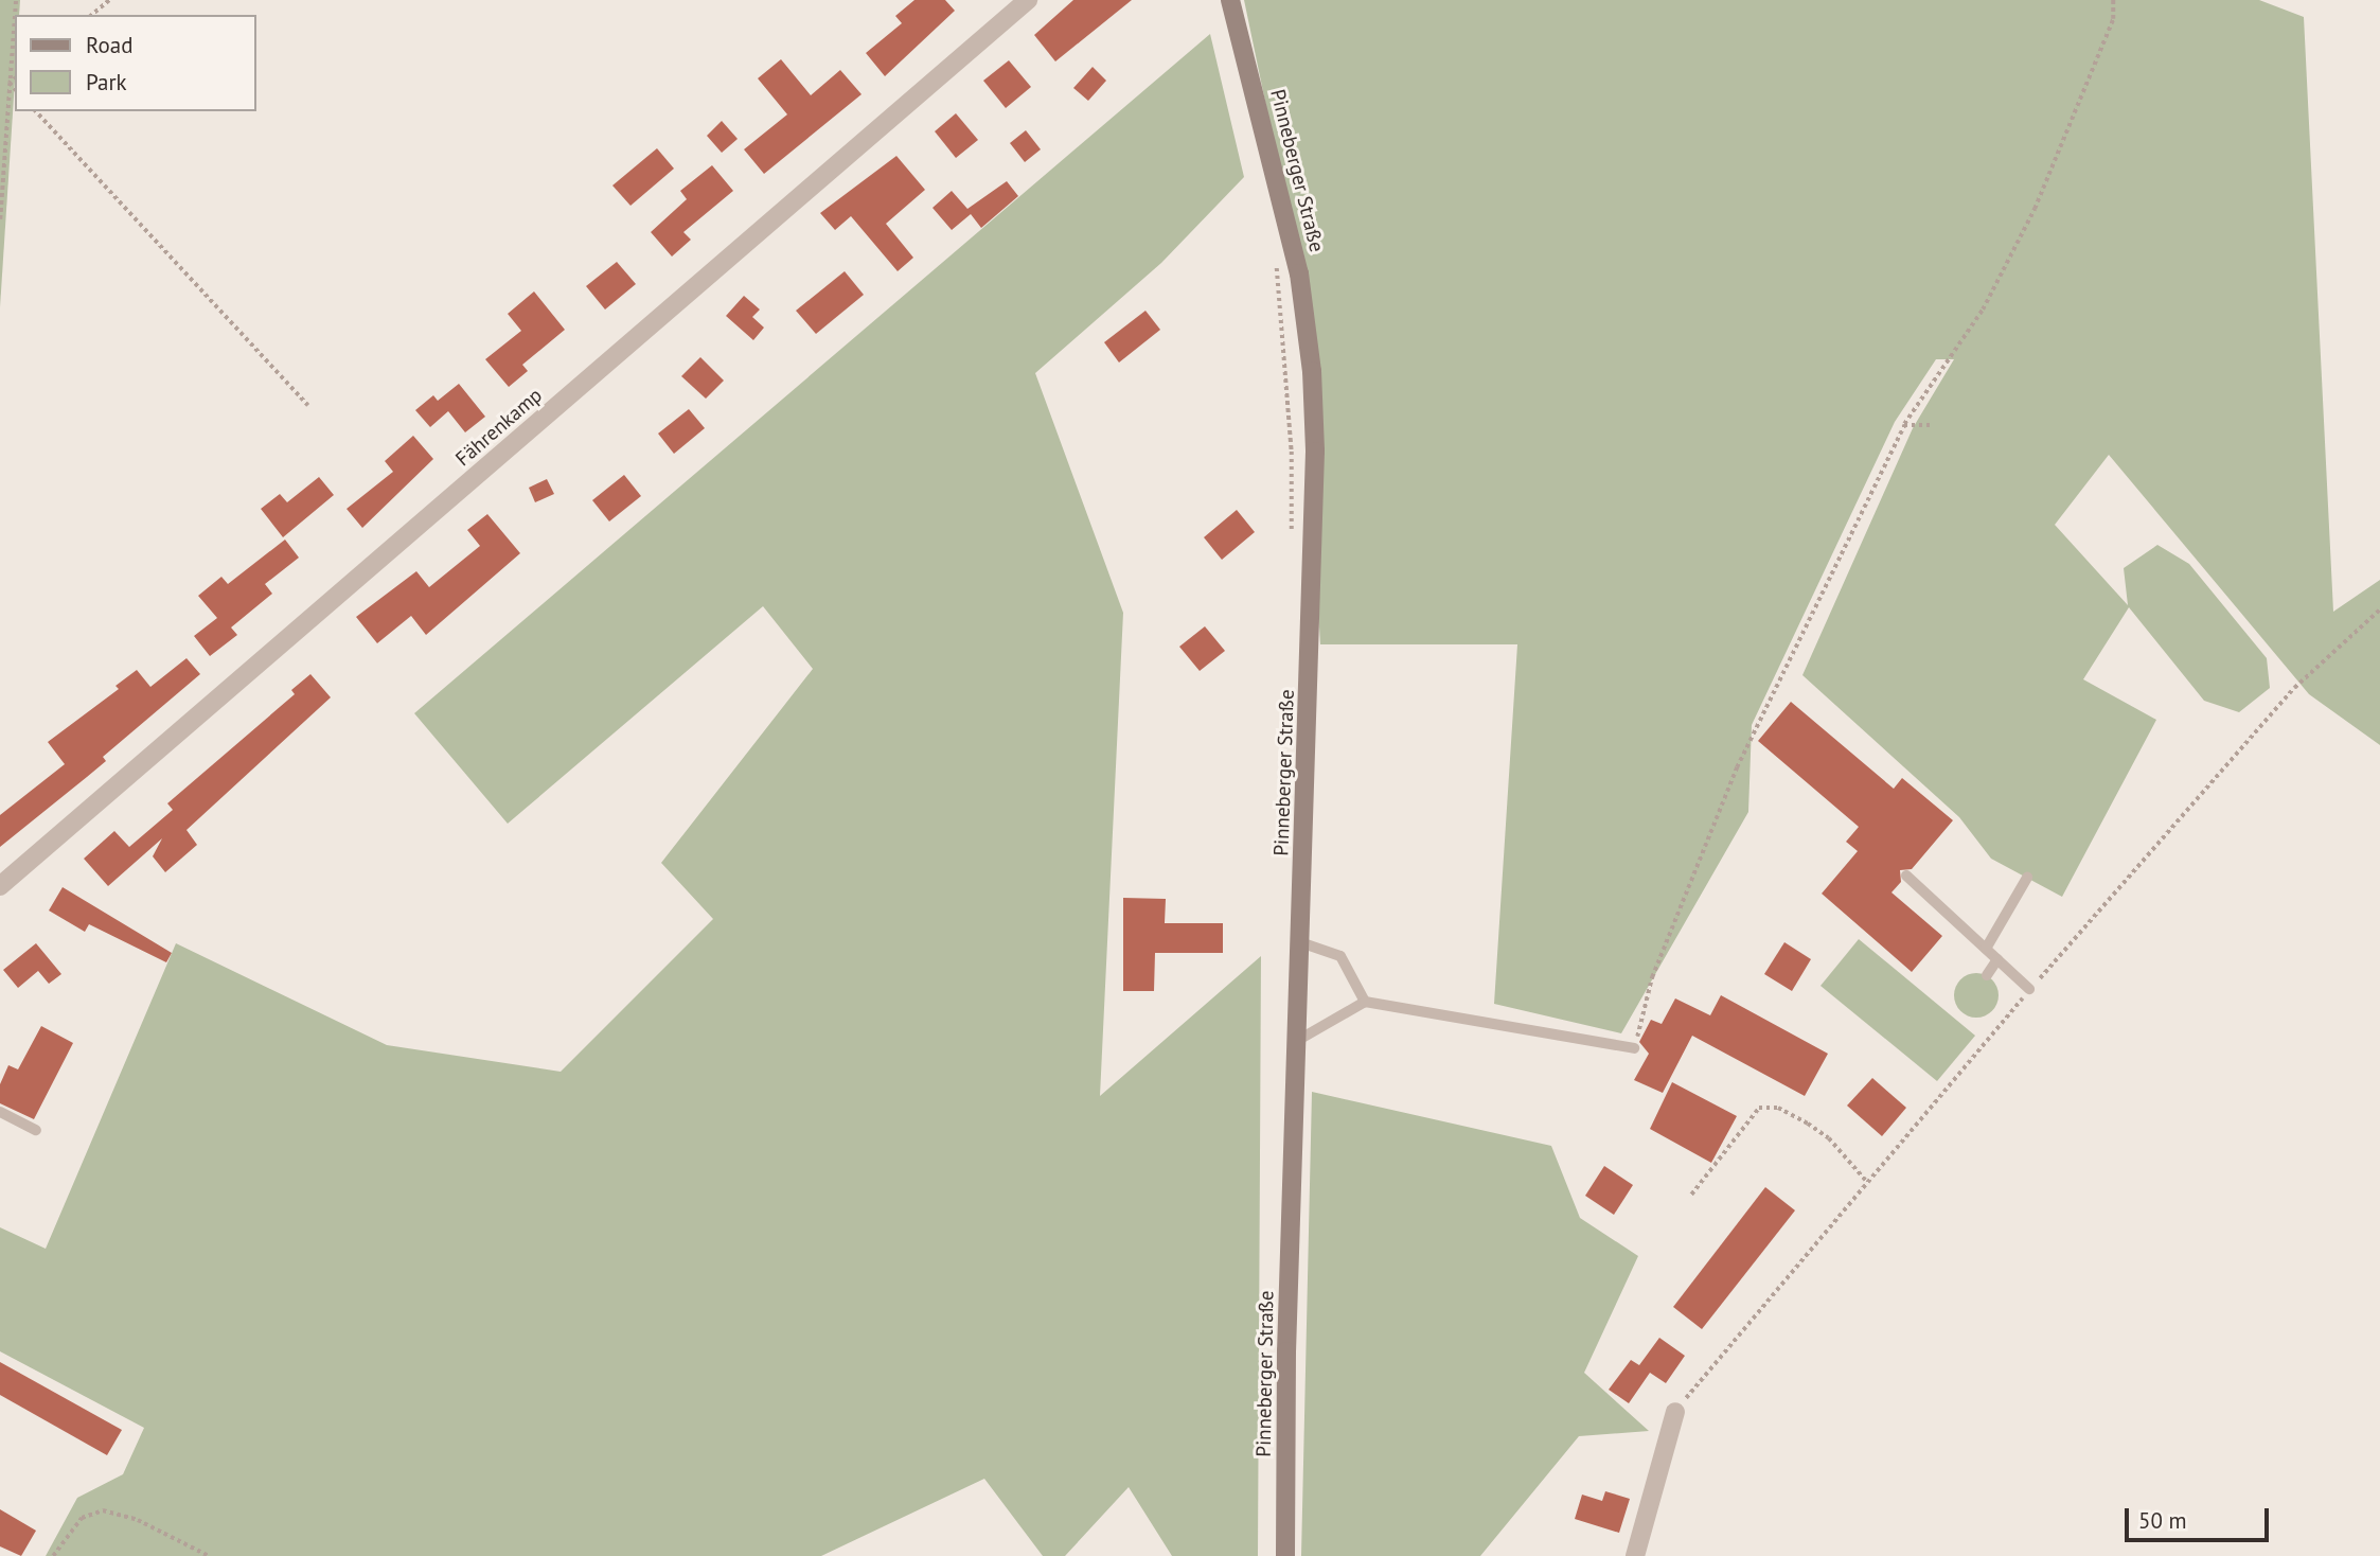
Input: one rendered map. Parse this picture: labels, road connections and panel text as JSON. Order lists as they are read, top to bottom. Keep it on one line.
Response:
{"streets":{"main road":["Pinneberger Straße"],"street":["Fährenkamp"]},"legend":["Road","Park"],"scale_bar":"50 m"}
